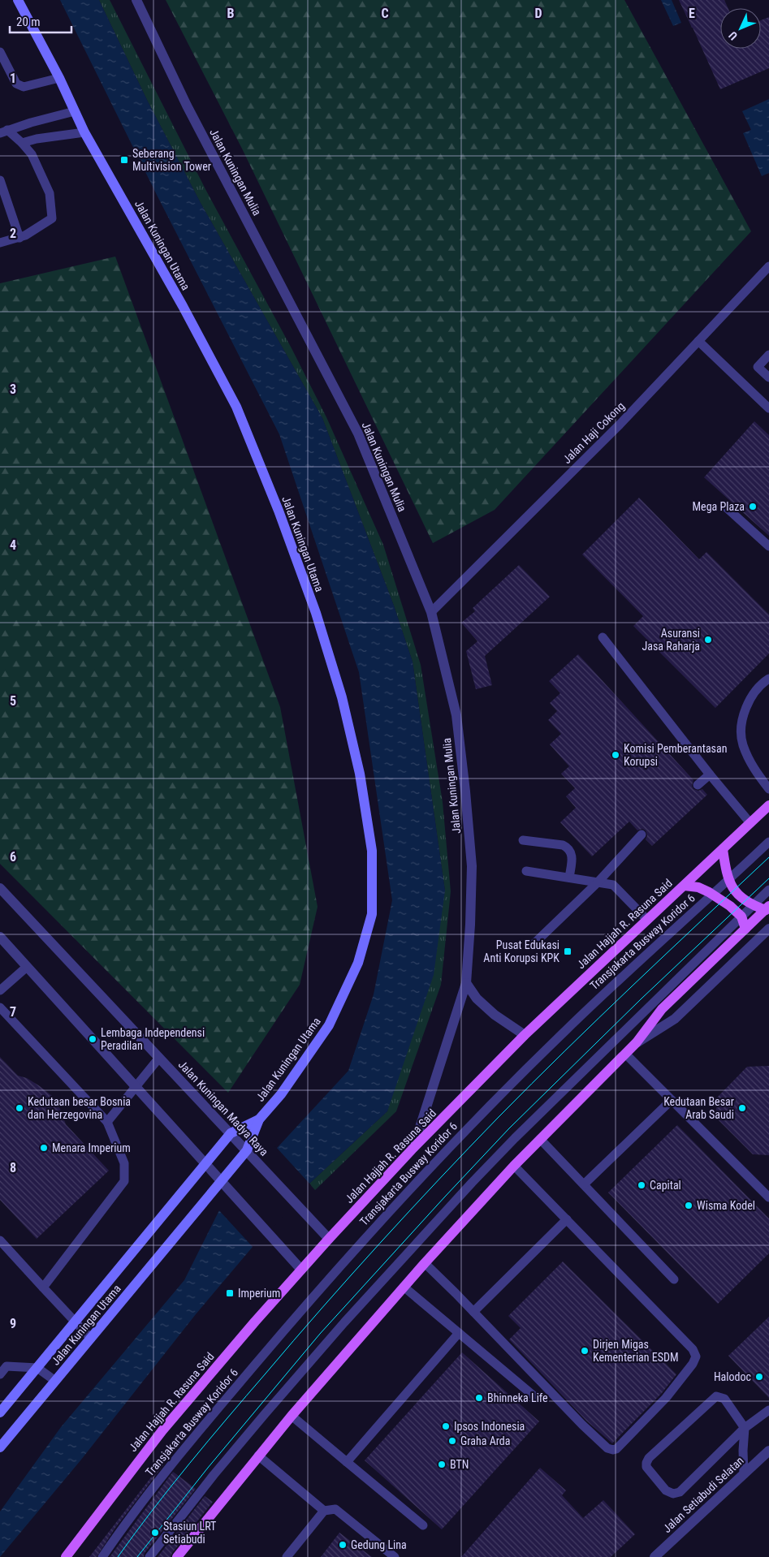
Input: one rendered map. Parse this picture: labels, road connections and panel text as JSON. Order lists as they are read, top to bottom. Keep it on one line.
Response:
{"streets":{"main road":["Jalan Kuningan Utama","Jalan Hajjah R. Rasuna Said"],"street":["Jalan Kuningan Mulia","Jalan Kuningan Madya Raya","Jalan Setiabudi Selatan"],"lane":["Jalan Haji Cokong","Transjakarta Busway Koridor 6"]},"crossings":[["Jalan Kuningan Mulia","Jalan Haji Cokong"],["Jalan Kuningan Mulia","Jalan Hajjah R. Rasuna Said"],["Jalan Kuningan Utama","Jalan Kuningan Madya Raya"],["Jalan Hajjah R. Rasuna Said","Jalan Kuningan Madya Raya"]],"places":{"transit":["Seberang Multivision Tower","Pusat Edukasi Anti Korupsi KPK","Imperium"],"other":["Mega Plaza","Asuransi Jasa Raharja","Komisi Pemberantasan Korupsi","Lembaga Independensi Peradilan","Kedutaan besar Bosnia dan Herzegovina","Kedutaan Besar Arab Saudi","Menara Imperium","Capital","Wisma Kodel","Dirjen Migas Kementerian ESDM","Halodoc","Bhinneka Life","Ipsos Indonesia","Graha Arda","BTN","Stasiun LRT Setiabudi","Gedung Lina"]},"scale_bar":"20 m","north":"bottom left","grid":{"columns":["B","C","D","E"],"rows":["1","2","3","4","5","6","7","8","9"]}}
